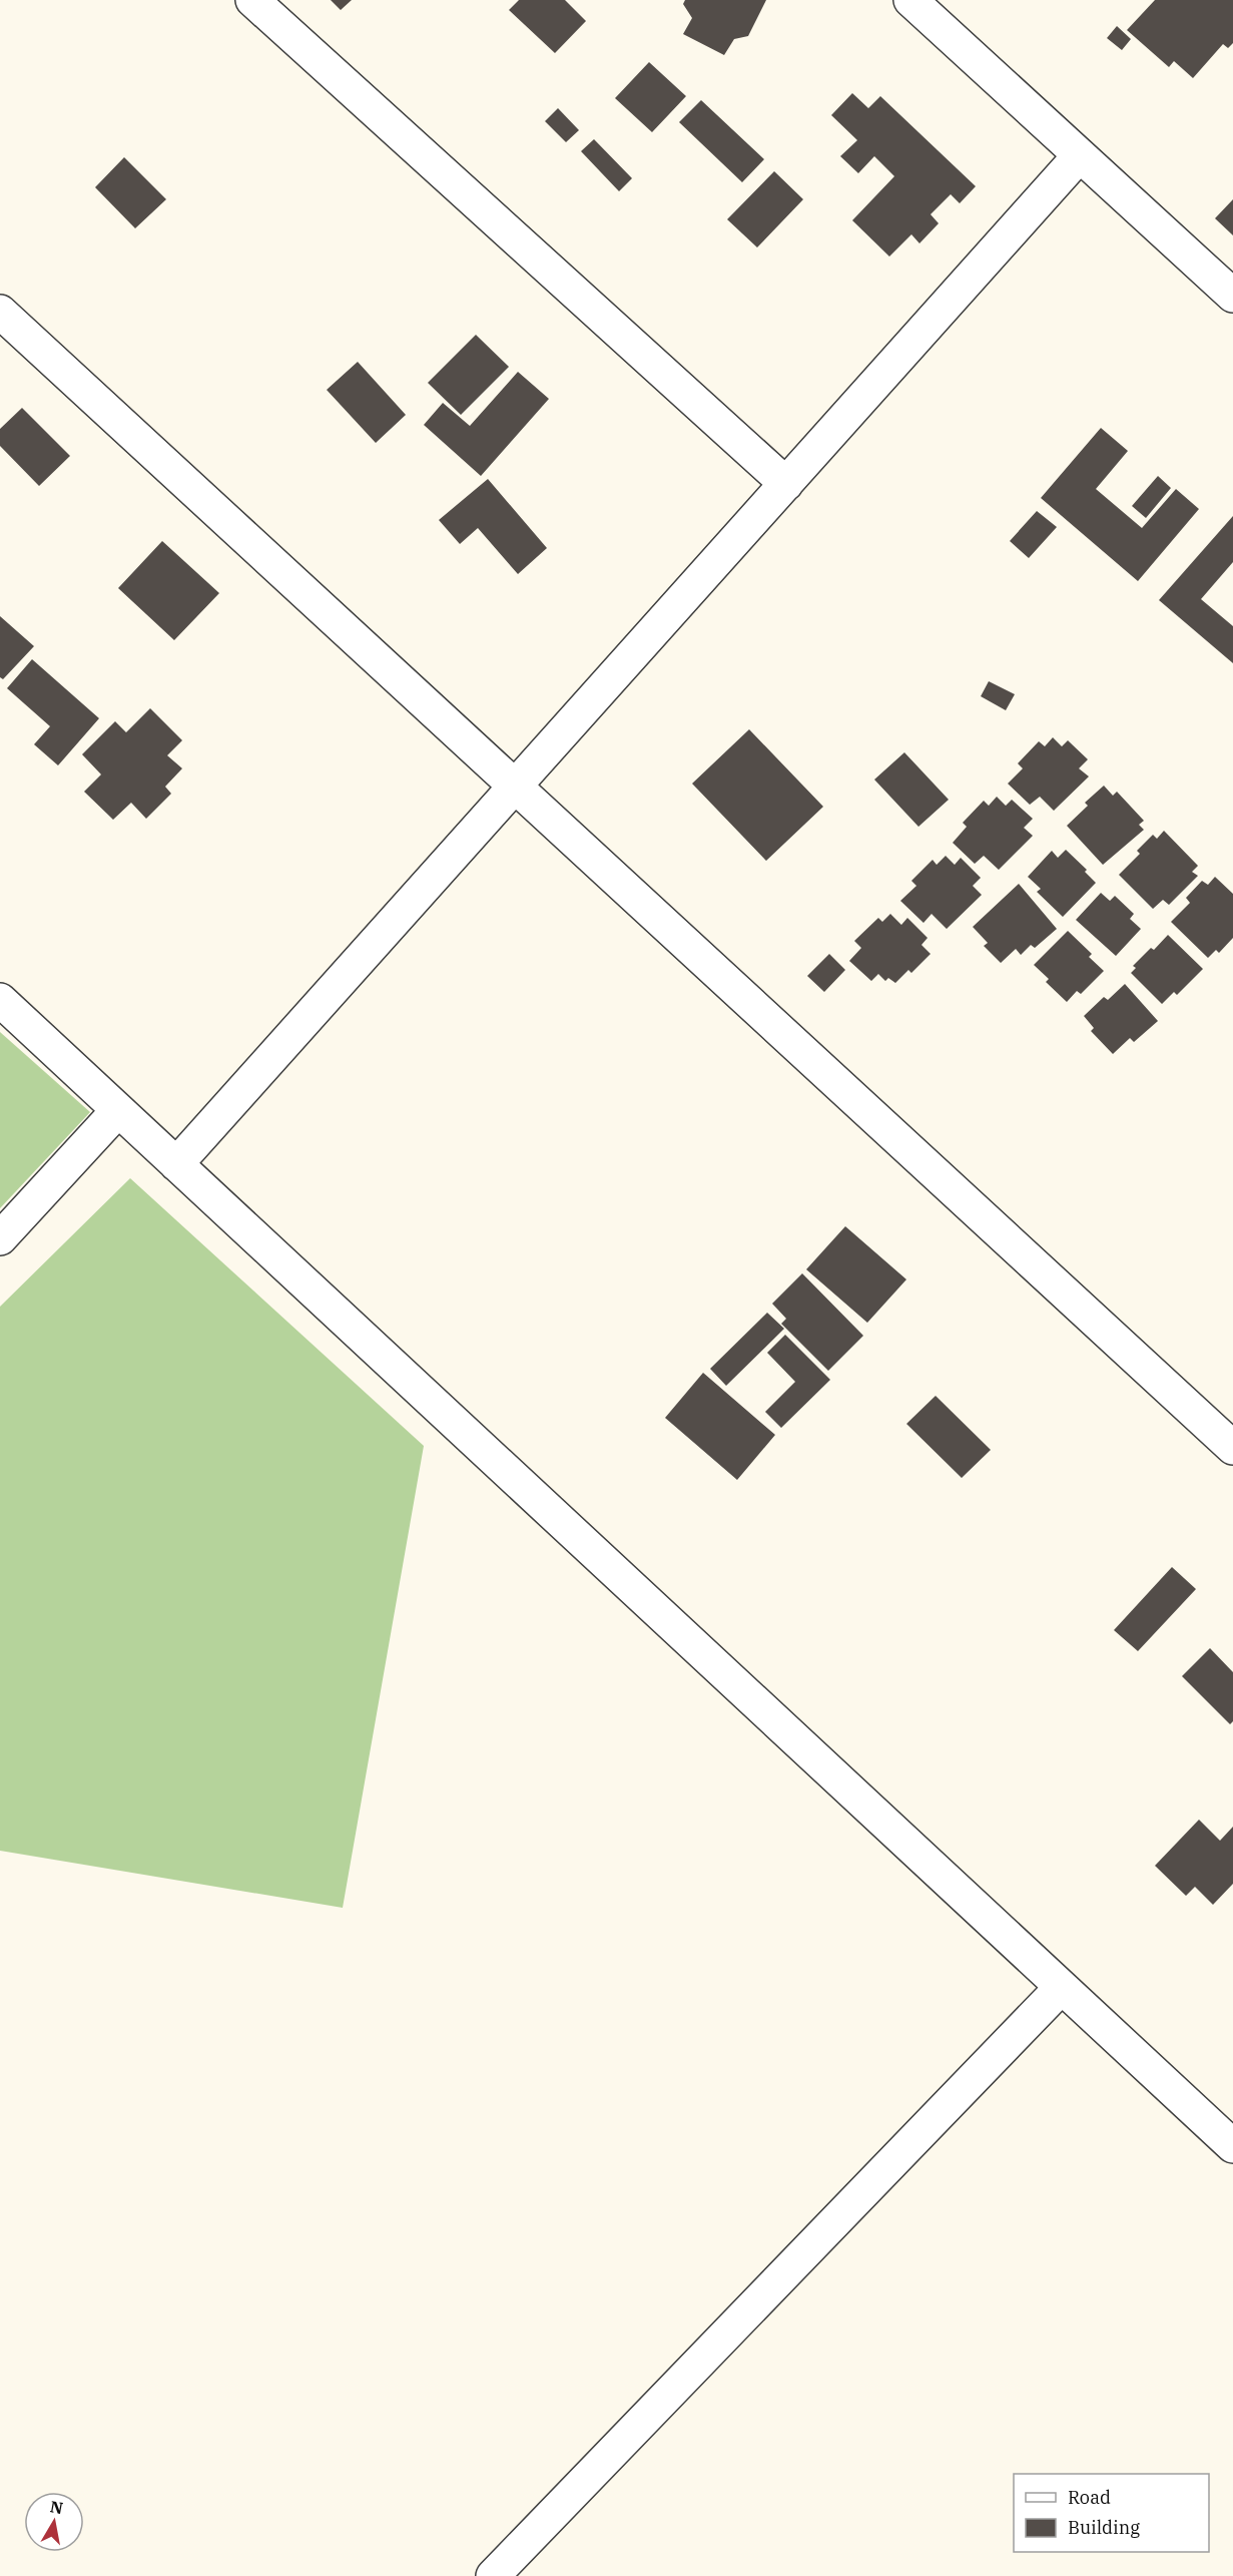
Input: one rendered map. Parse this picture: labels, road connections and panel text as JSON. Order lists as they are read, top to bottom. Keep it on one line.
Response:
{"legend":["Road","Building"],"north":"top"}
